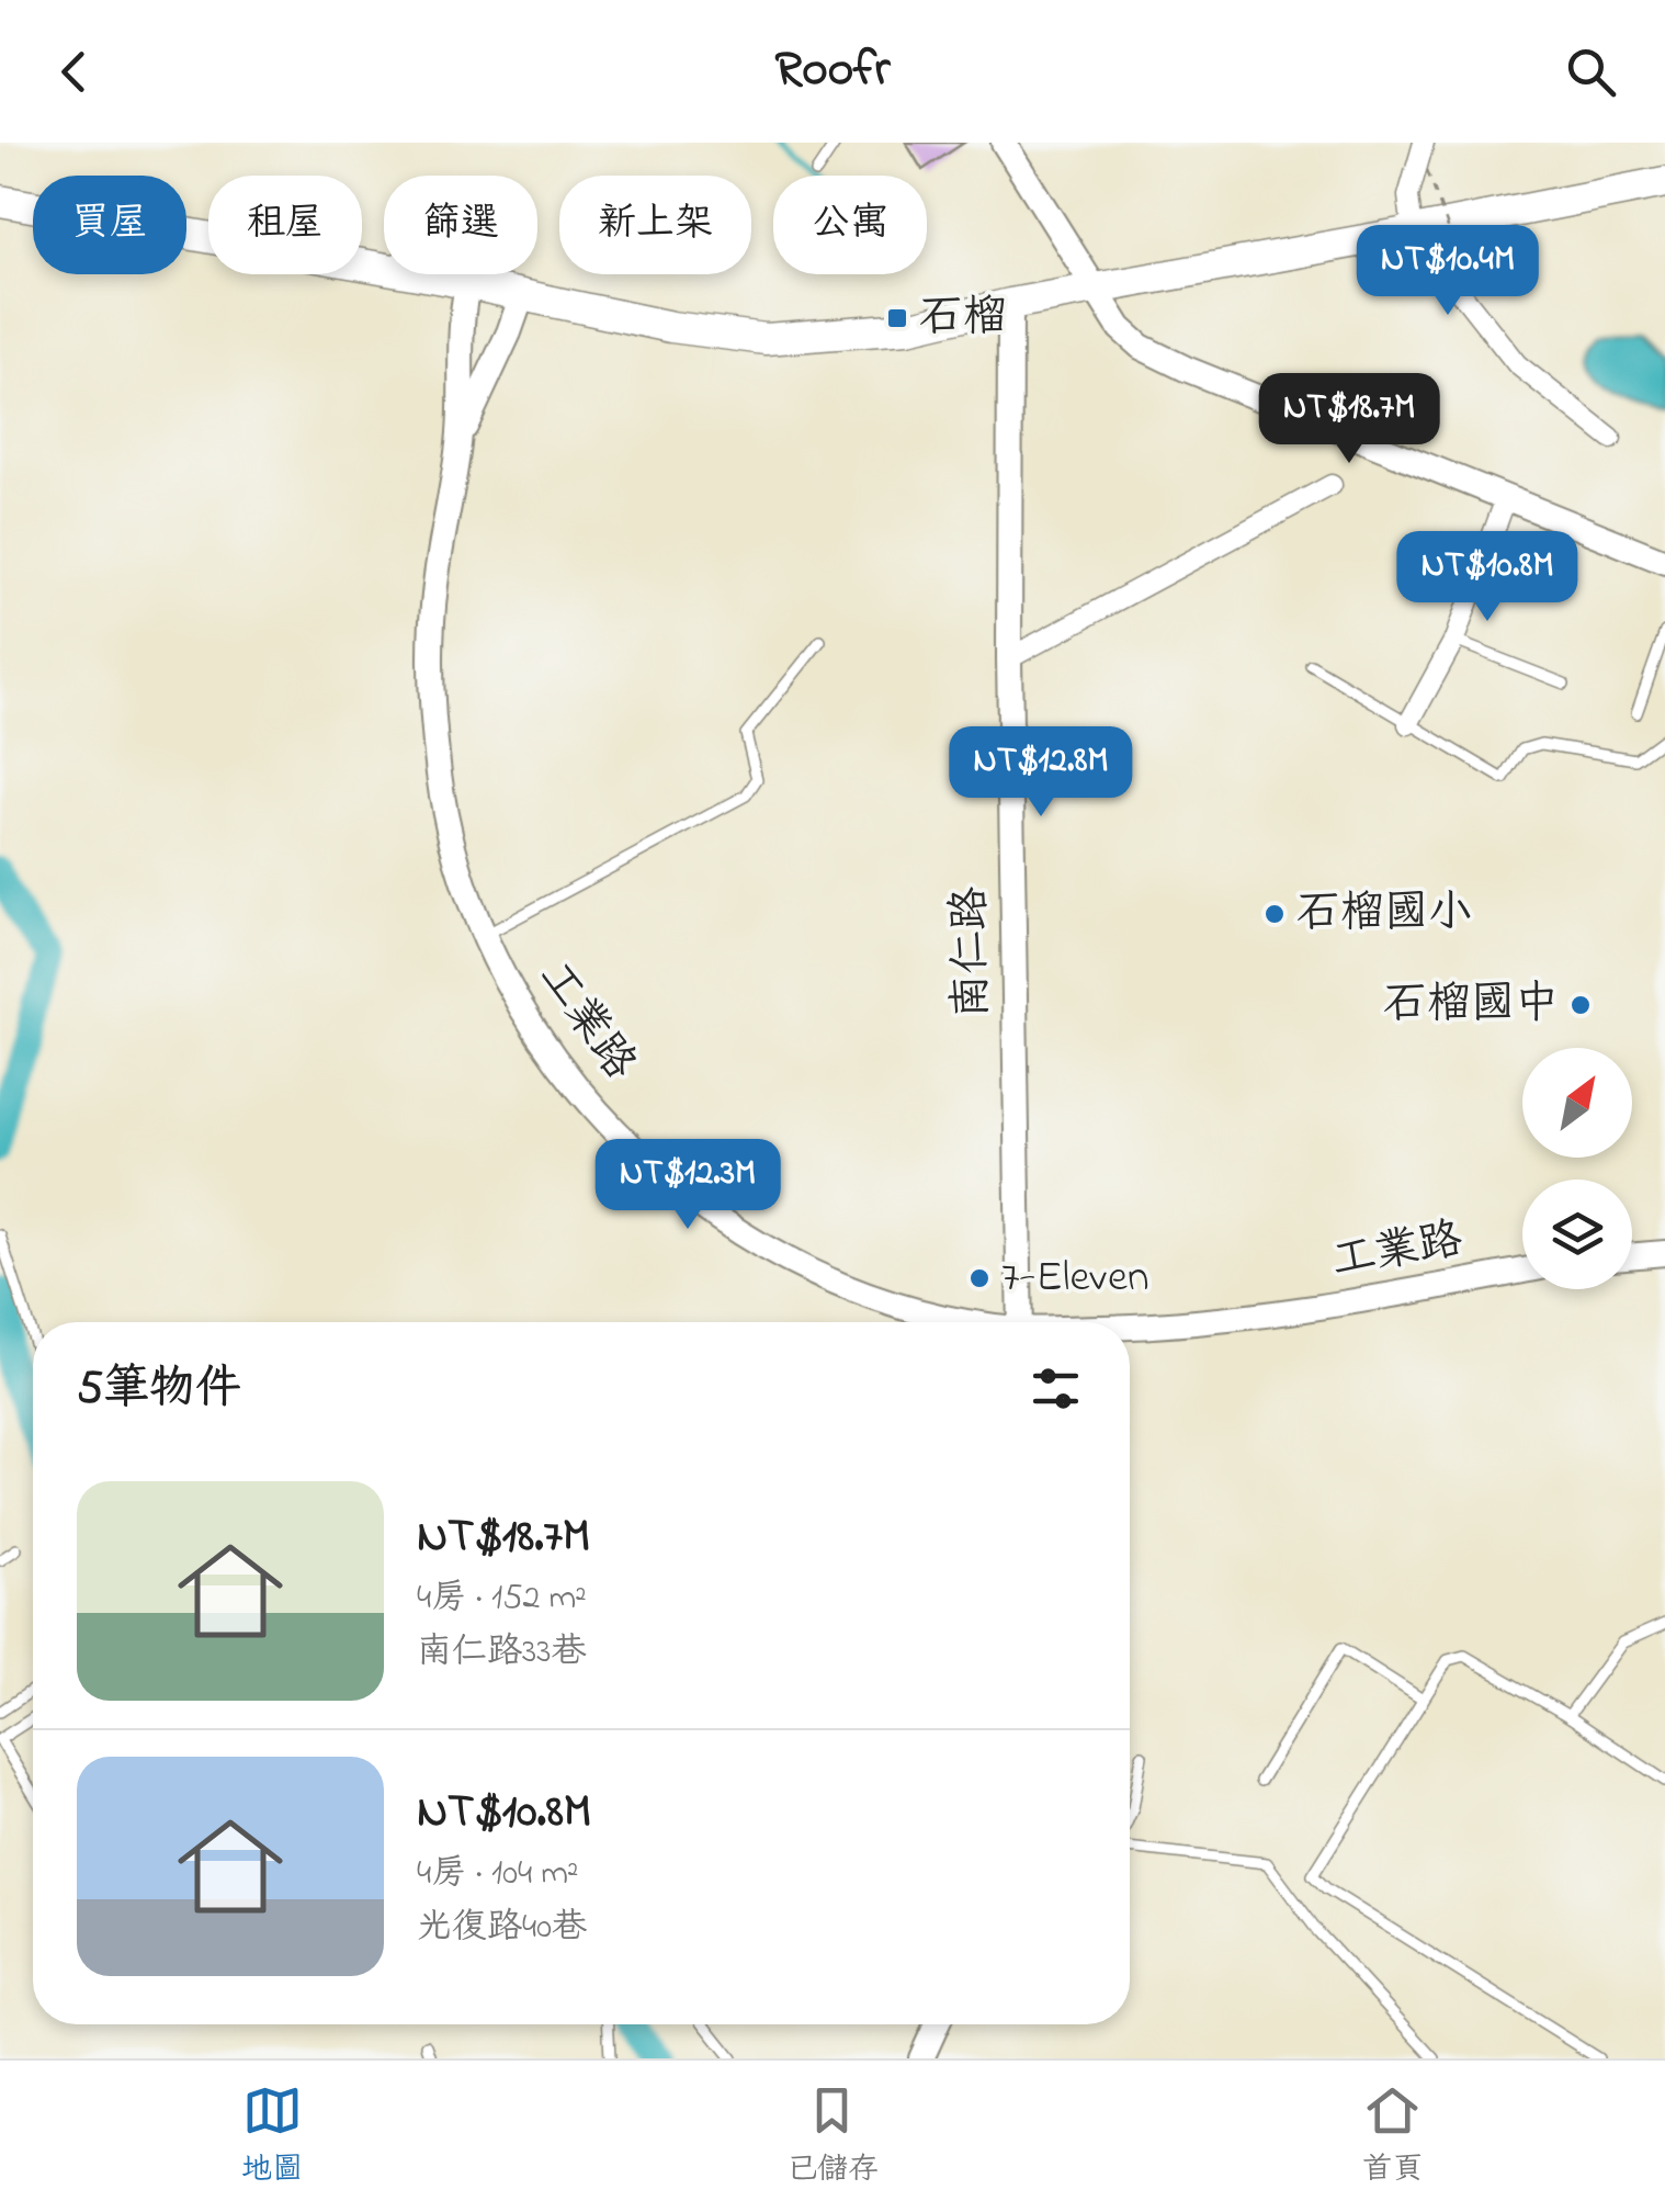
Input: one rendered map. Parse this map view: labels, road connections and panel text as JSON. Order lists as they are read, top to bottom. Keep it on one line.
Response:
{"streets":{"street":["南仁路","工業路"]},"places":{"transit":["石榴"],"other":["石榴國小","石榴國中","7-Eleven"]},"north":"top right","page":{"header":"Roofr","chip":["買屋","租屋","篩選","新上架","公寓"],"price":["NT$10.4M","NT$18.7M","NT$10.8M","NT$12.8M","NT$12.3M"],"heading":"5筆物件","list":[{"name":"NT$18.7M","note":"4房 · 152 m² · 南仁路33巷"},{"name":"NT$10.8M","note":"4房 · 104 m² · 光復路40巷"}],"tabs":["地圖","已儲存","首頁"]}}
